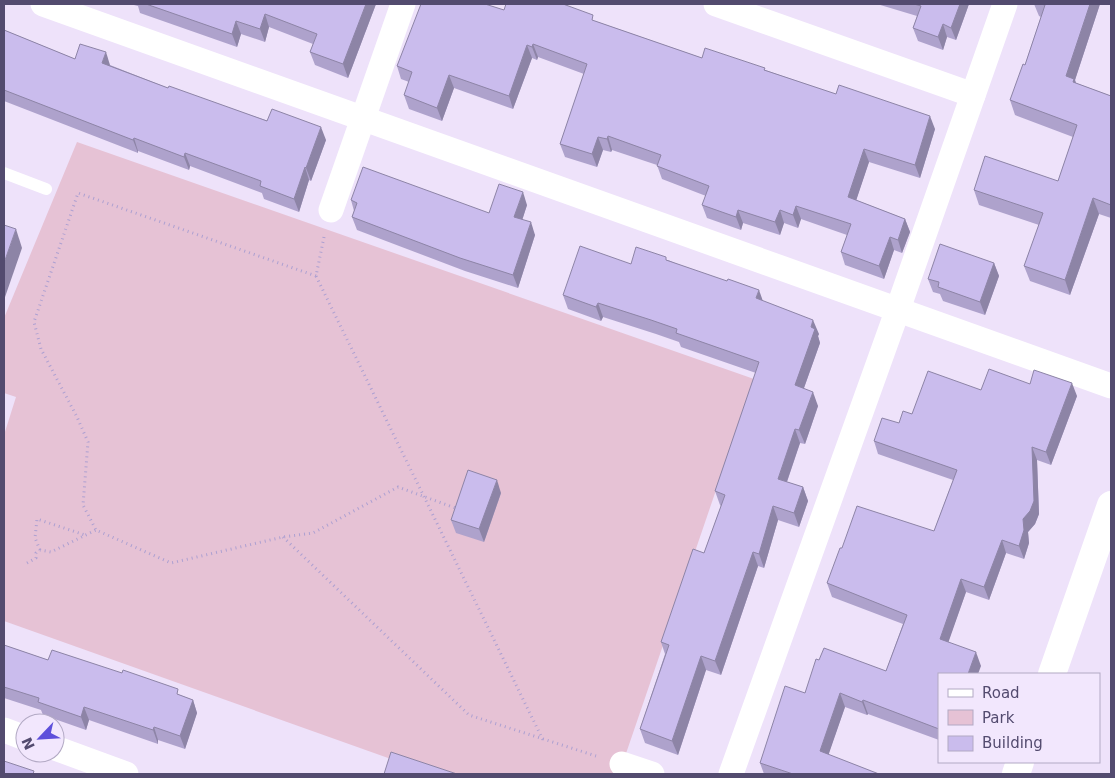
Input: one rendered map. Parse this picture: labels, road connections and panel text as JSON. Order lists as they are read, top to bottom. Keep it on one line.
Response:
{"legend":["Road","Park","Building"],"north":"bottom left"}
